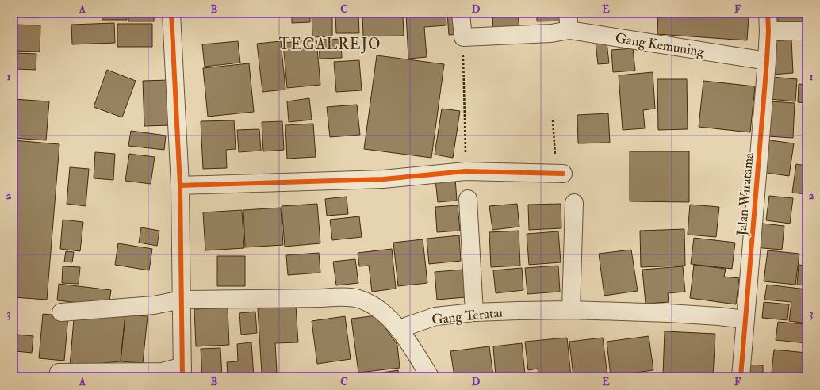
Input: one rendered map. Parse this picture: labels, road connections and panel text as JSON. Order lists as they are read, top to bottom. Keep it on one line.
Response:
{"streets":{"street":["Gang Kemuning","Jalan Wiratama","Gang Teratai"]},"crossings":[["Gang Kemuning","Jalan Wiratama"],["Jalan Wiratama","Gang Teratai"]],"districts":["TEGALREJO"],"grid":{"columns":["A","B","C","D","E","F"],"rows":["1","2","3"]}}
